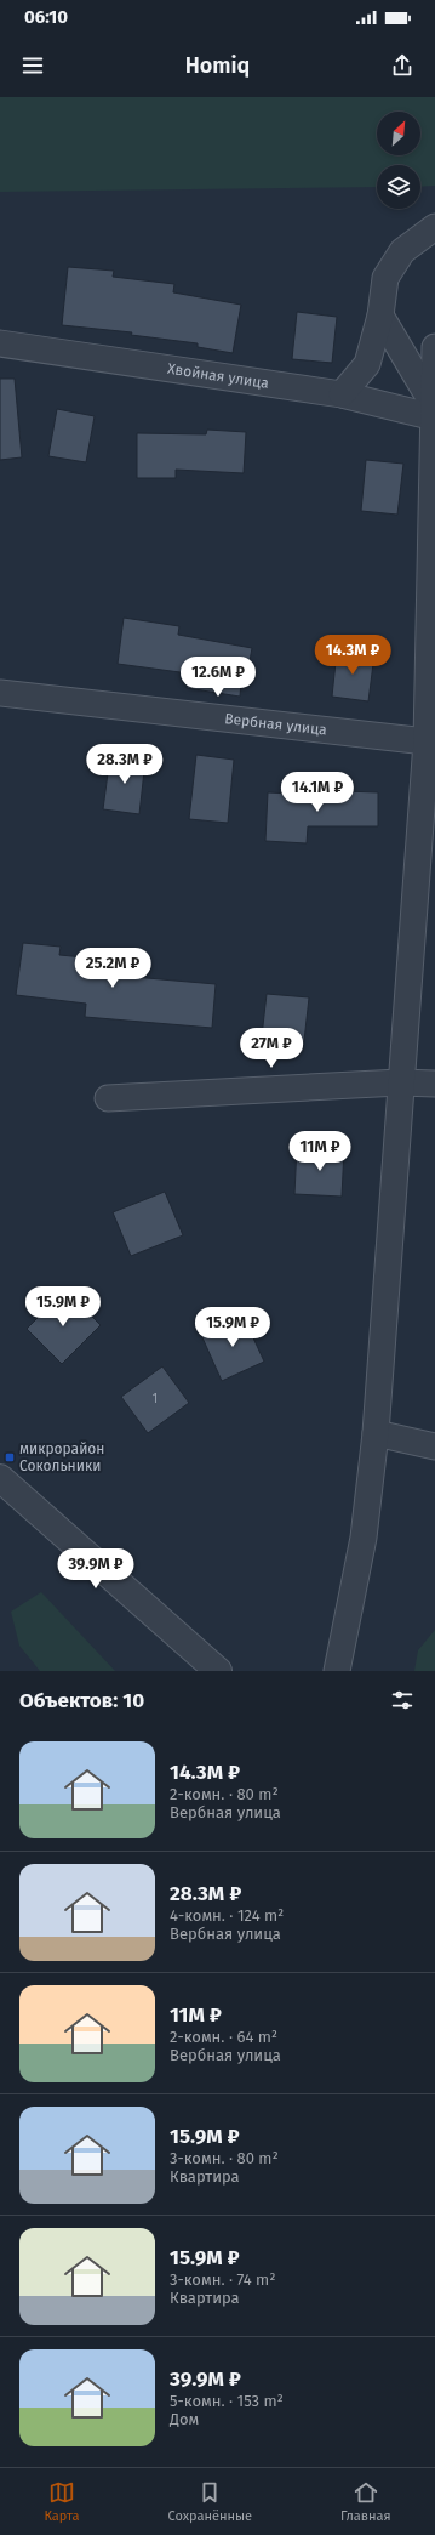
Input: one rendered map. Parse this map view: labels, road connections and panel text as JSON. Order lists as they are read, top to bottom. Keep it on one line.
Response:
{"streets":{"street":["Хвойная улица","Вербная улица"]},"places":{"transit":["микрорайон Сокольники"]},"house_numbers":["1"],"north":"top right","page":{"status":"06:10","header":"Homiq","price":["14.3M ₽","12.6M ₽","28.3M ₽","14.1M ₽","25.2M ₽","27M ₽","11M ₽","15.9M ₽","15.9M ₽","39.9M ₽"],"heading":"Объектов: 10","list":[{"name":"14.3M ₽","note":"2-комн. · 80 m² · Вербная улица"},{"name":"28.3M ₽","note":"4-комн. · 124 m² · Вербная улица"},{"name":"11M ₽","note":"2-комн. · 64 m² · Вербная улица"},{"name":"15.9M ₽","note":"3-комн. · 80 m² · Квартира"},{"name":"15.9M ₽","note":"3-комн. · 74 m² · Квартира"},{"name":"39.9M ₽","note":"5-комн. · 153 m² · Дом"}],"tabs":["Карта","Сохранённые","Главная"]}}
